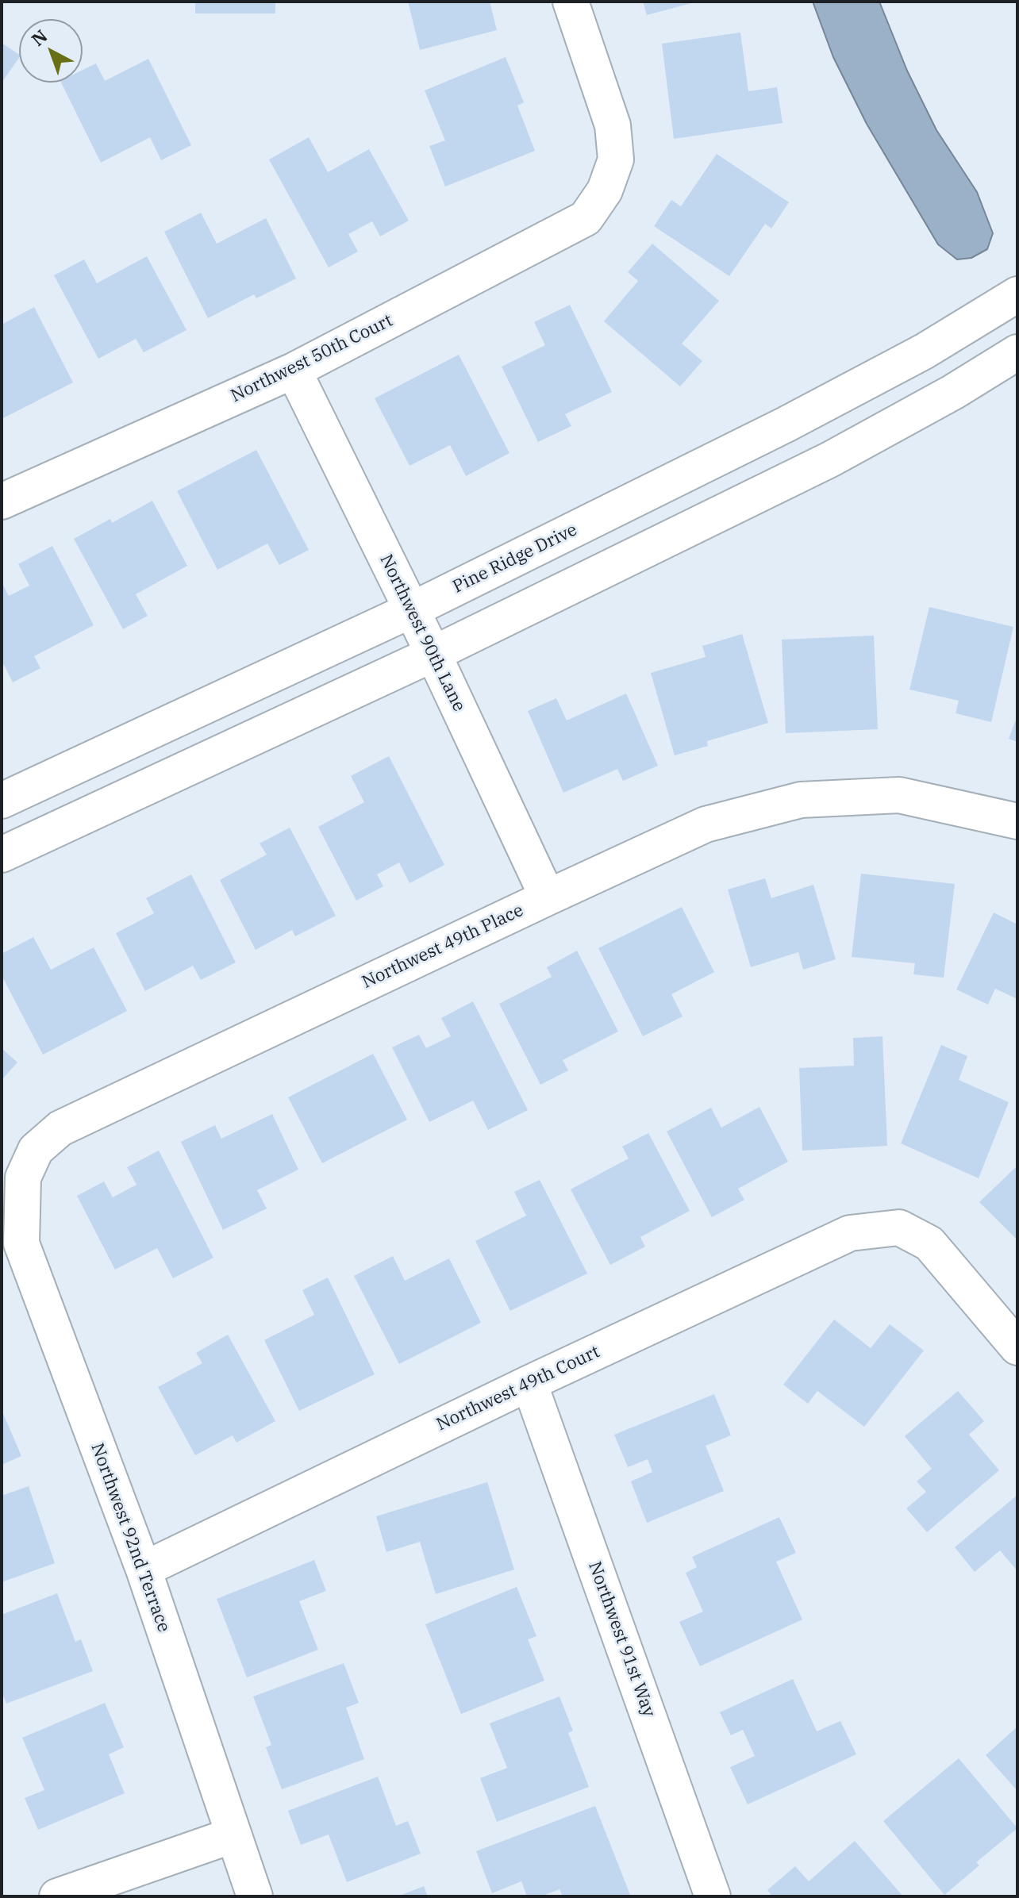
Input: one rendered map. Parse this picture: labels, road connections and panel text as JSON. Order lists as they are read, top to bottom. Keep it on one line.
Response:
{"streets":{"street":["Northwest 50th Court","Pine Ridge Drive","Northwest 90th Lane","Northwest 49th Place","Northwest 49th Court","Northwest 92nd Terrace","Northwest 91st Way"]},"crossings":[["Northwest 50th Court","Northwest 90th Lane"],["Pine Ridge Drive","Northwest 90th Lane"],["Northwest 90th Lane","Northwest 49th Place"],["Northwest 49th Place","Northwest 92nd Terrace"],["Northwest 49th Court","Northwest 92nd Terrace"],["Northwest 49th Court","Northwest 91st Way"]],"north":"top left"}
